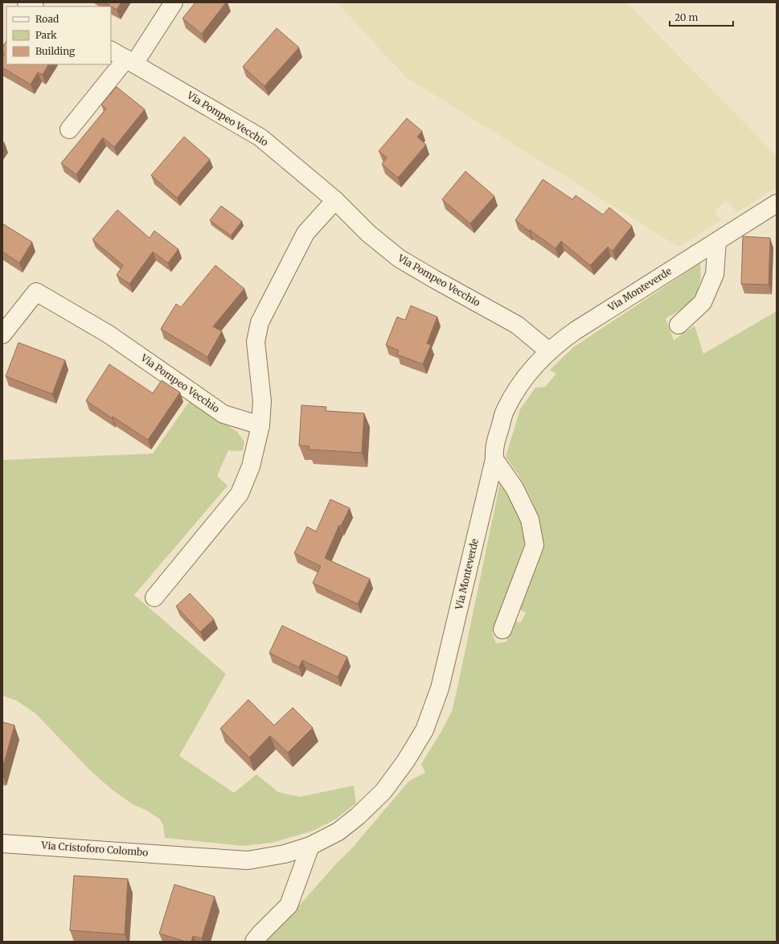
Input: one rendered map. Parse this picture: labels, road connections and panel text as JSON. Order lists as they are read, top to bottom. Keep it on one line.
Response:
{"streets":{"street":["Via Pompeo Vecchio","Via Monteverde","Via Cristoforo Colombo"]},"crossings":[["Via Pompeo Vecchio","Via Monteverde"],["Via Monteverde","Via Cristoforo Colombo"]],"legend":["Road","Park","Building"],"scale_bar":"20 m"}
